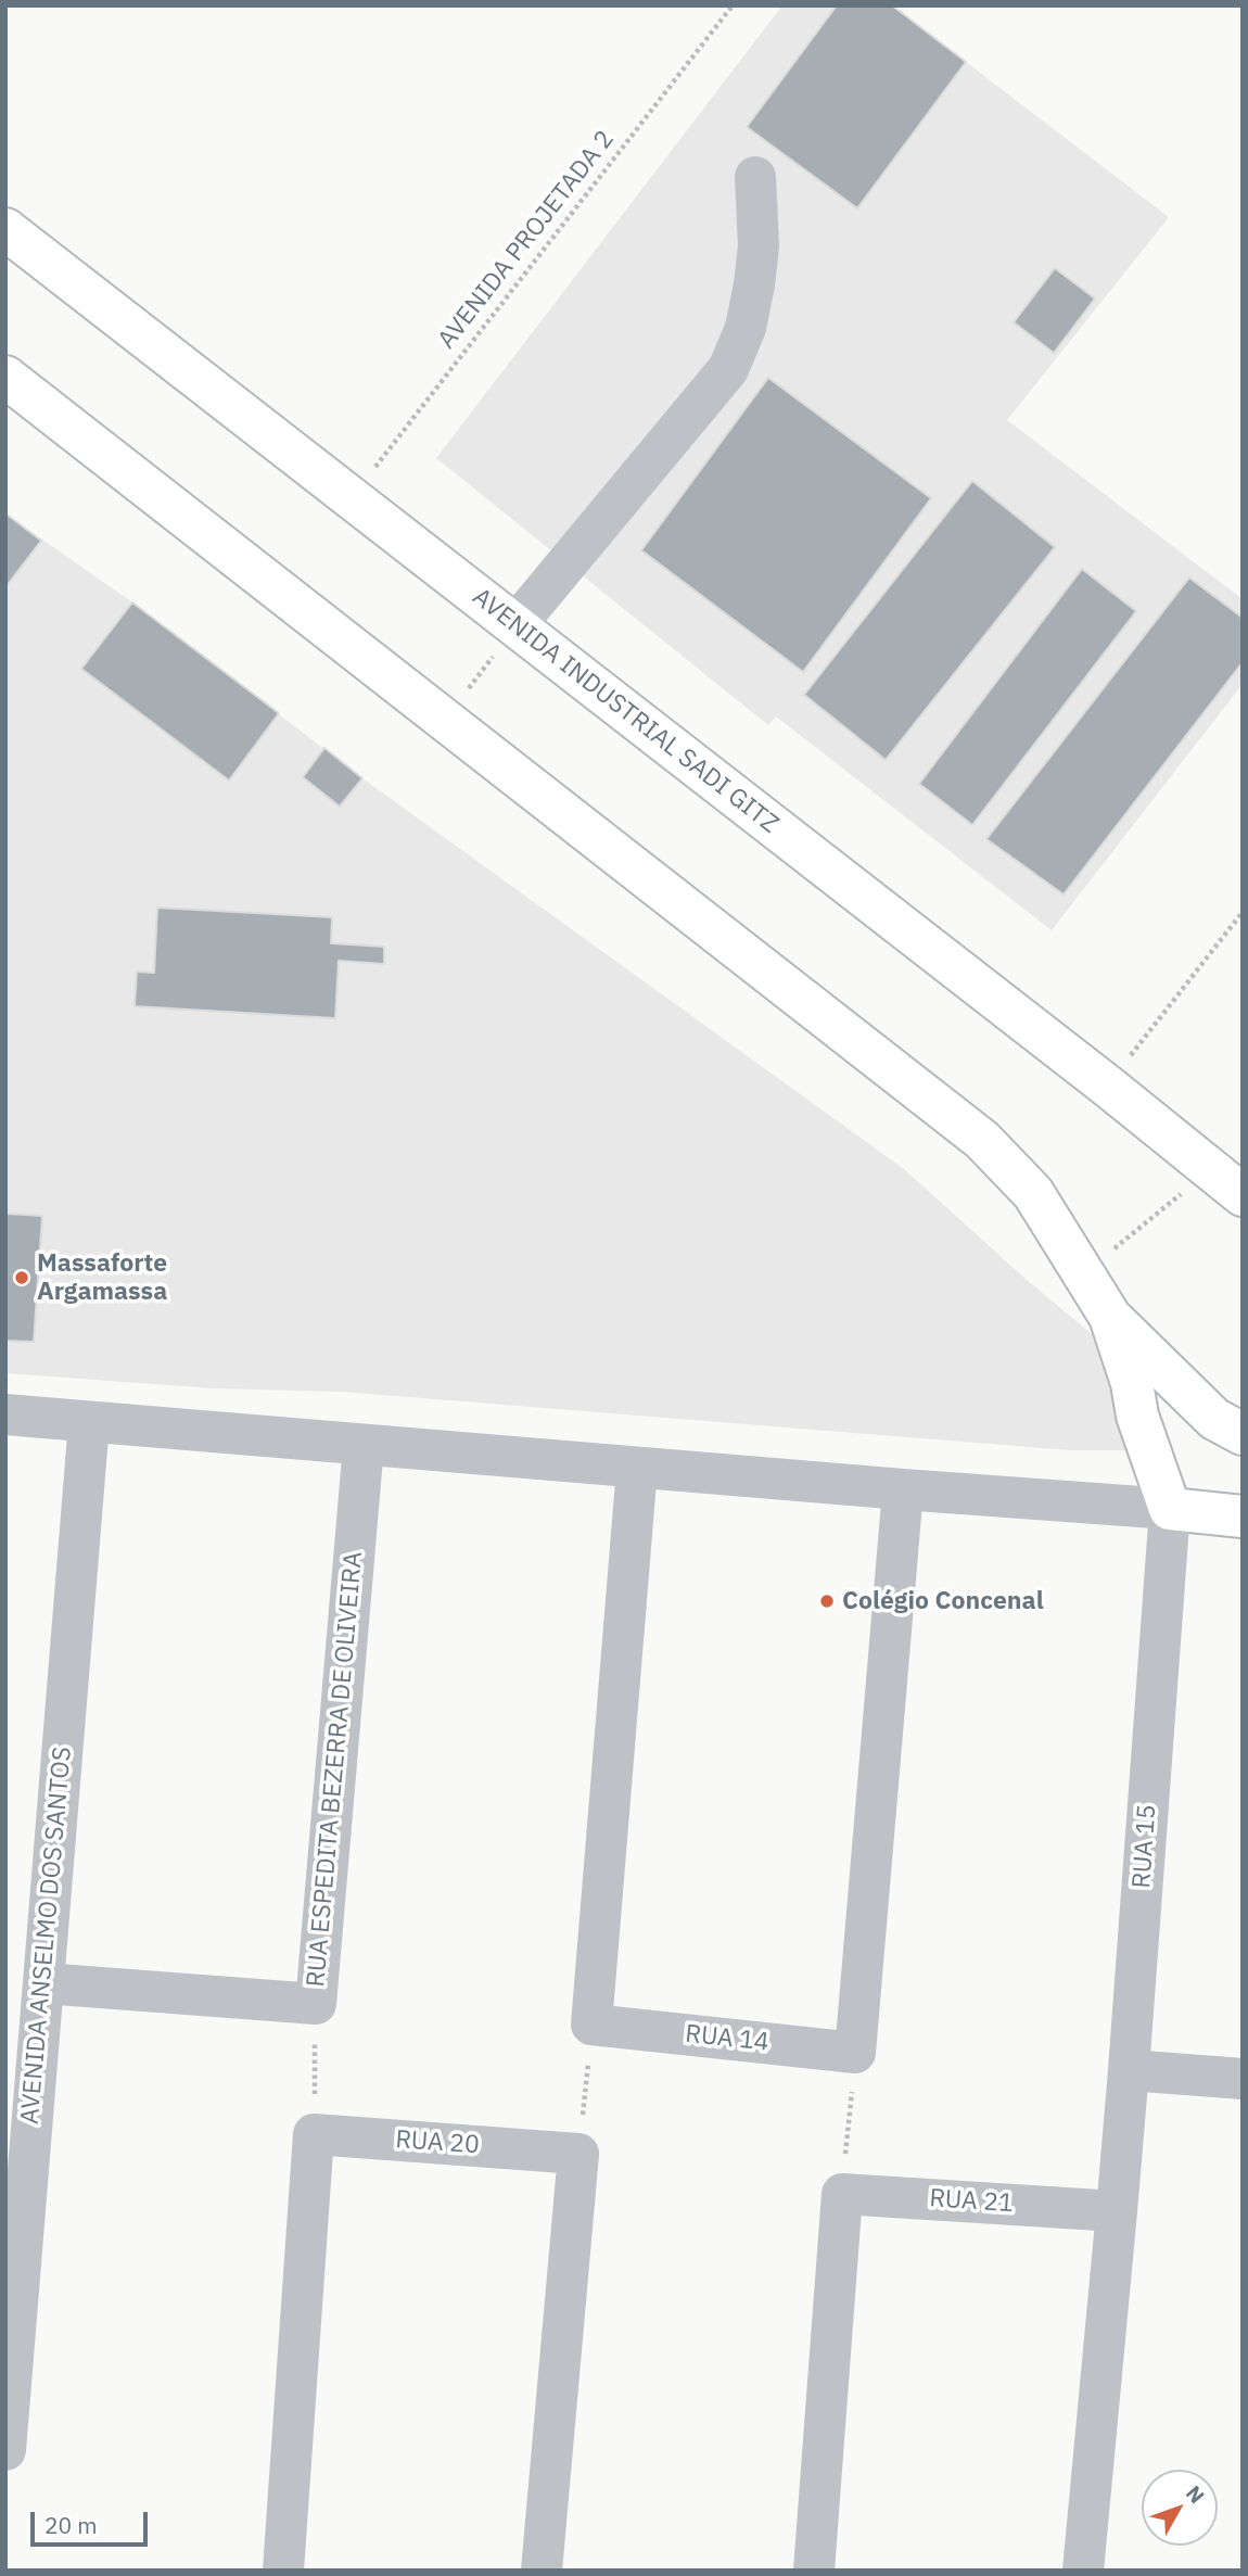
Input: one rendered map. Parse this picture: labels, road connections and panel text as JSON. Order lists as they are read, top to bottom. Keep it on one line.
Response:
{"streets":{"main road":["AVENIDA INDUSTRIAL SADI GITZ"],"street":["RUA ESPEDITA BEZERRA DE OLIVEIRA","RUA 15","AVENIDA ANSELMO DOS SANTOS","RUA 14","RUA 20","RUA 21"],"path":["AVENIDA PROJETADA 2"]},"crossings":[["AVENIDA PROJETADA 2","AVENIDA INDUSTRIAL SADI GITZ"],["RUA ESPEDITA BEZERRA DE OLIVEIRA","AVENIDA ANSELMO DOS SANTOS"],["RUA 15","RUA 21"]],"places":["Massaforte Argamassa","Colégio Concenal"],"scale_bar":"20 m","north":"top right"}
